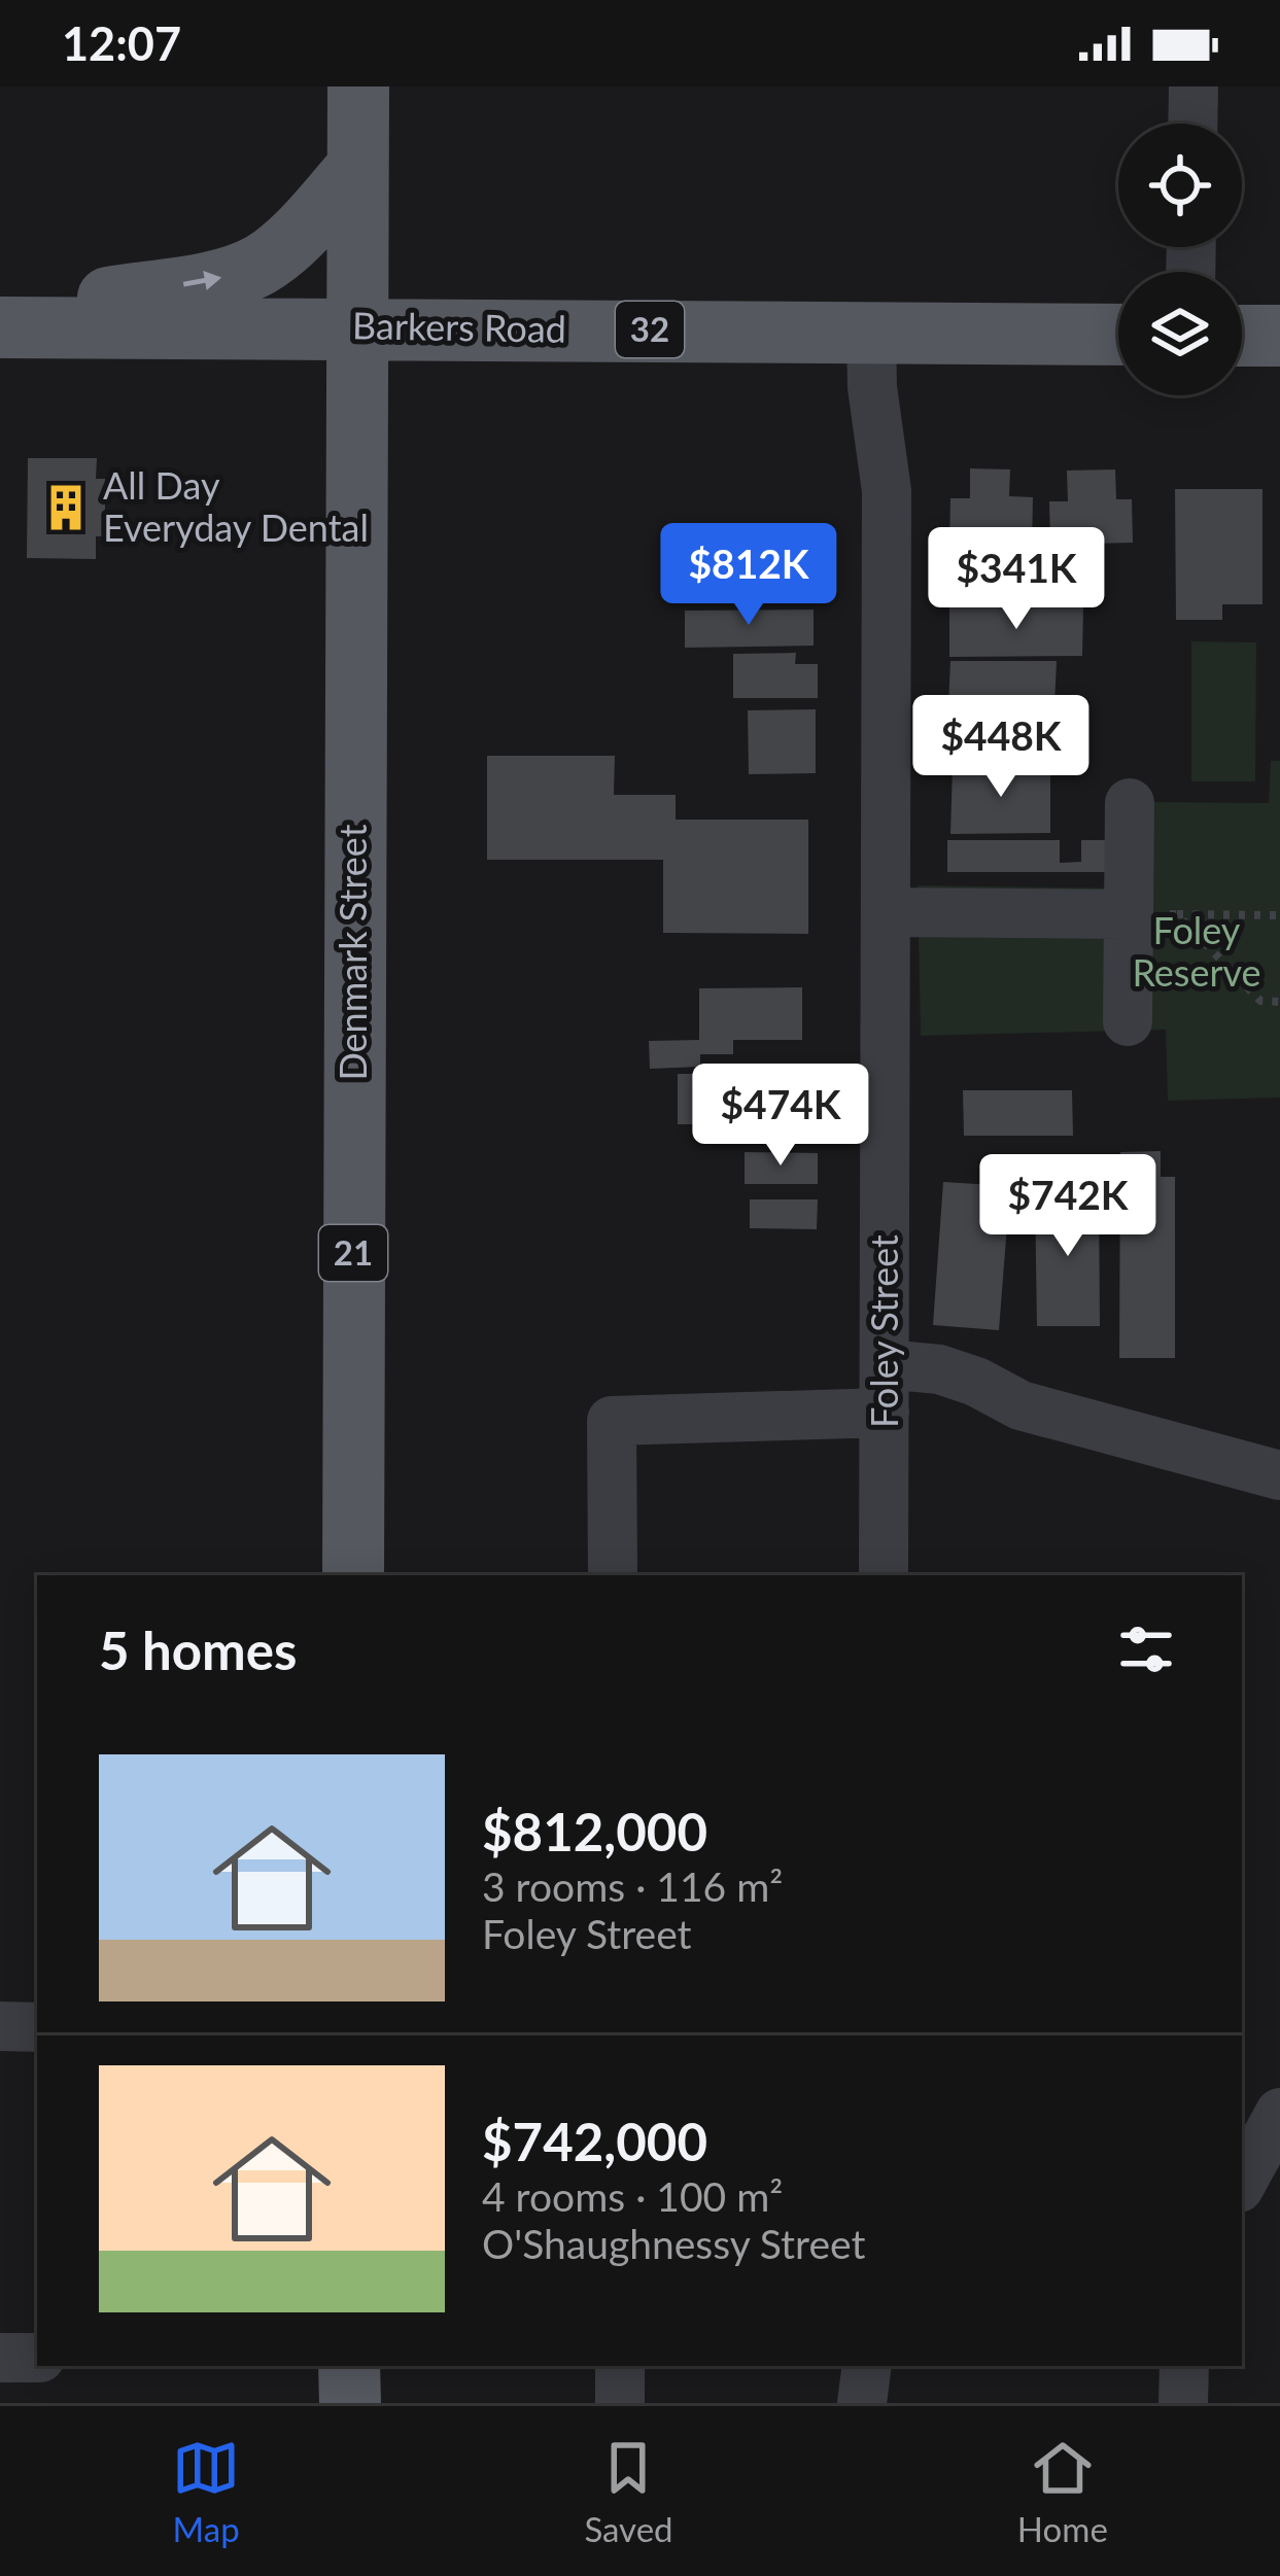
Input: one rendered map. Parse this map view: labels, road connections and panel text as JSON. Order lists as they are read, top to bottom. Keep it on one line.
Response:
{"streets":{"main road":["Barkers Road","32","Denmark Street","21"],"street":["Foley Street"]},"crossings":[["Barkers Road","Denmark Street"],["Barkers Road","21"],["Barkers Road","Foley Street"],["Denmark Street","21"]],"parks":["Foley Reserve"],"places":{"building":["All Day Everyday Dental"]},"page":{"status":"12:07","price":["$812K","$341K","$448K","$474K","$742K"],"heading":"5 homes","list":[{"name":"$812,000","note":"3 rooms · 116 m² · Foley Street"},{"name":"$742,000","note":"4 rooms · 100 m² · O'Shaughnessy Street"}],"tabs":["Map","Saved","Home"]}}
